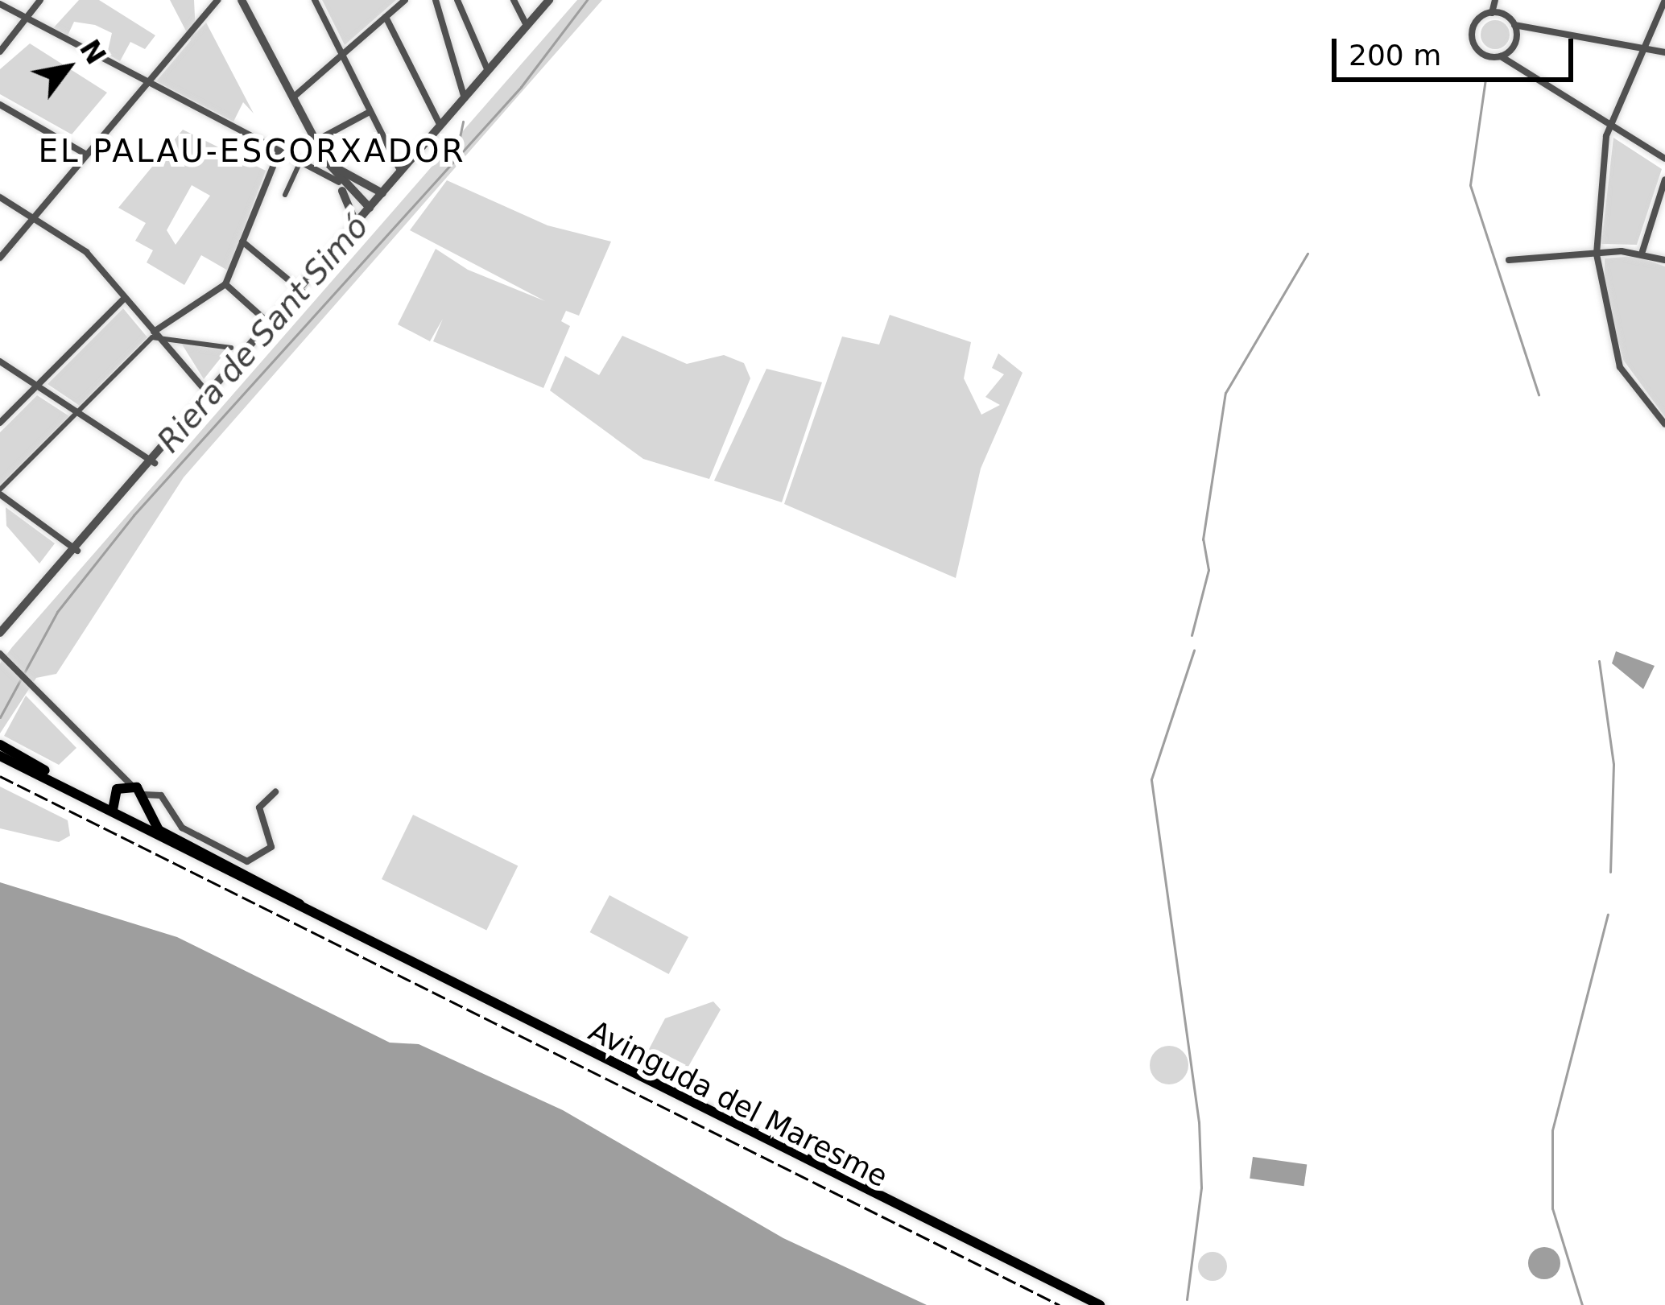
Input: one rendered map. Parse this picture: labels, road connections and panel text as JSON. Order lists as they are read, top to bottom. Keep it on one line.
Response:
{"streets":{"main road":["Avinguda del Maresme"]},"districts":["EL PALAU-ESCORXADOR"],"water":["Riera de Sant Simó"],"scale_bar":"200 m","north":"top right"}
